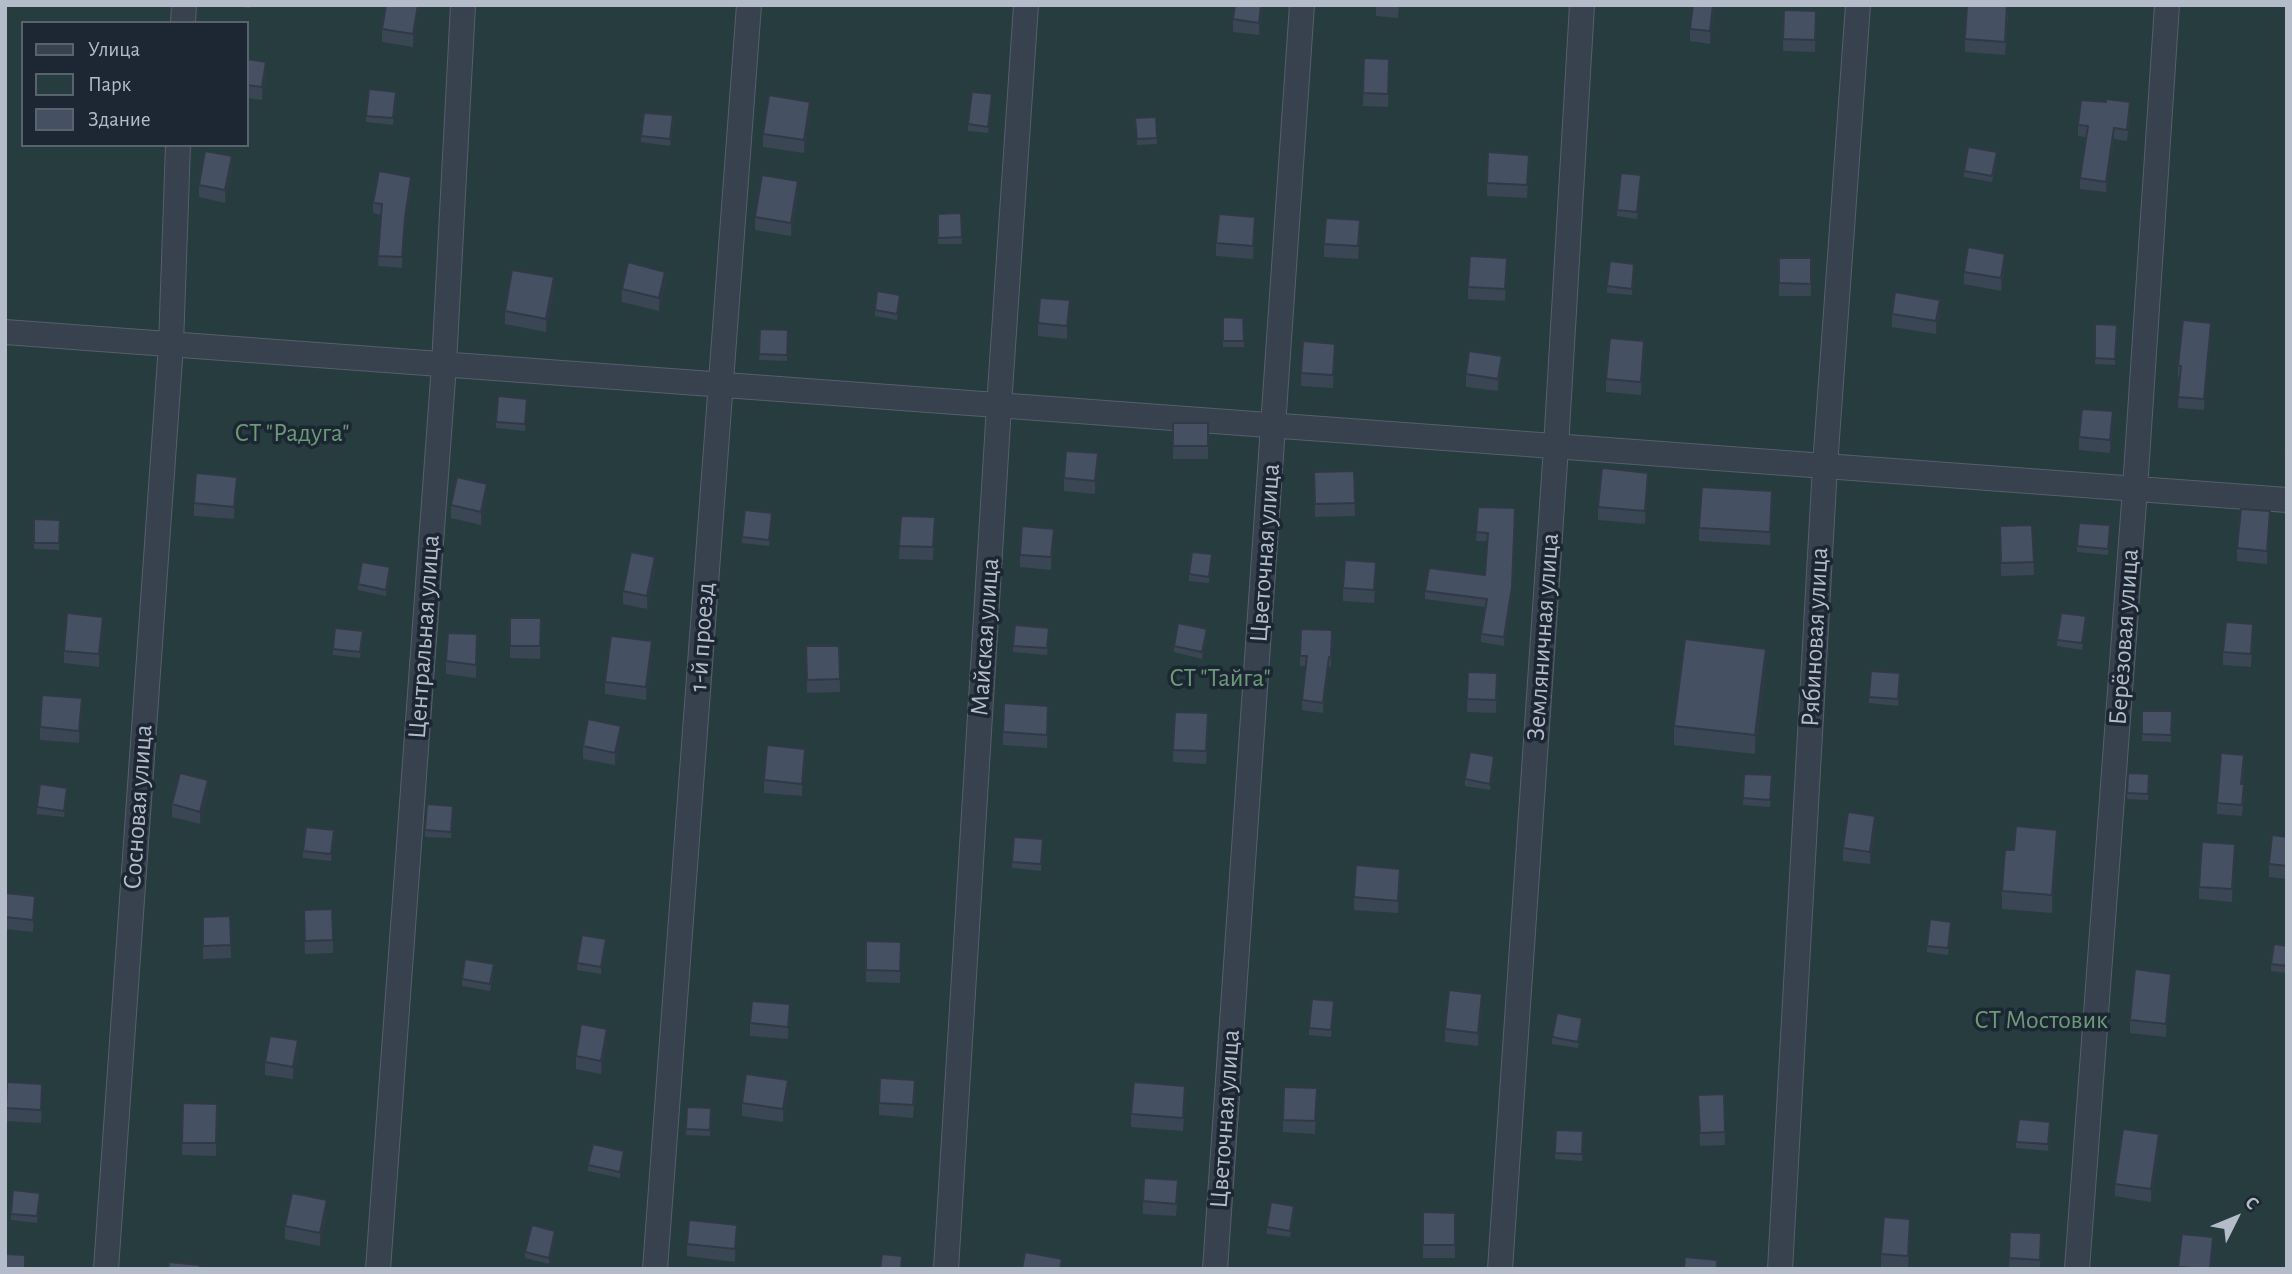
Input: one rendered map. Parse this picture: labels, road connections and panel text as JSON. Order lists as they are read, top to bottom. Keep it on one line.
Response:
{"streets":{"street":["Цветочная улица","Центральная улица","1-й проезд","Майская улица","Земляничная улица","Рябиновая улица","Берёзовая улица","Сосновая улица"]},"parks":["СТ \"Радуга\"","СТ \"Тайга\"","СТ Мостовик"],"legend":["Улица","Парк","Здание"],"north":"top right"}
